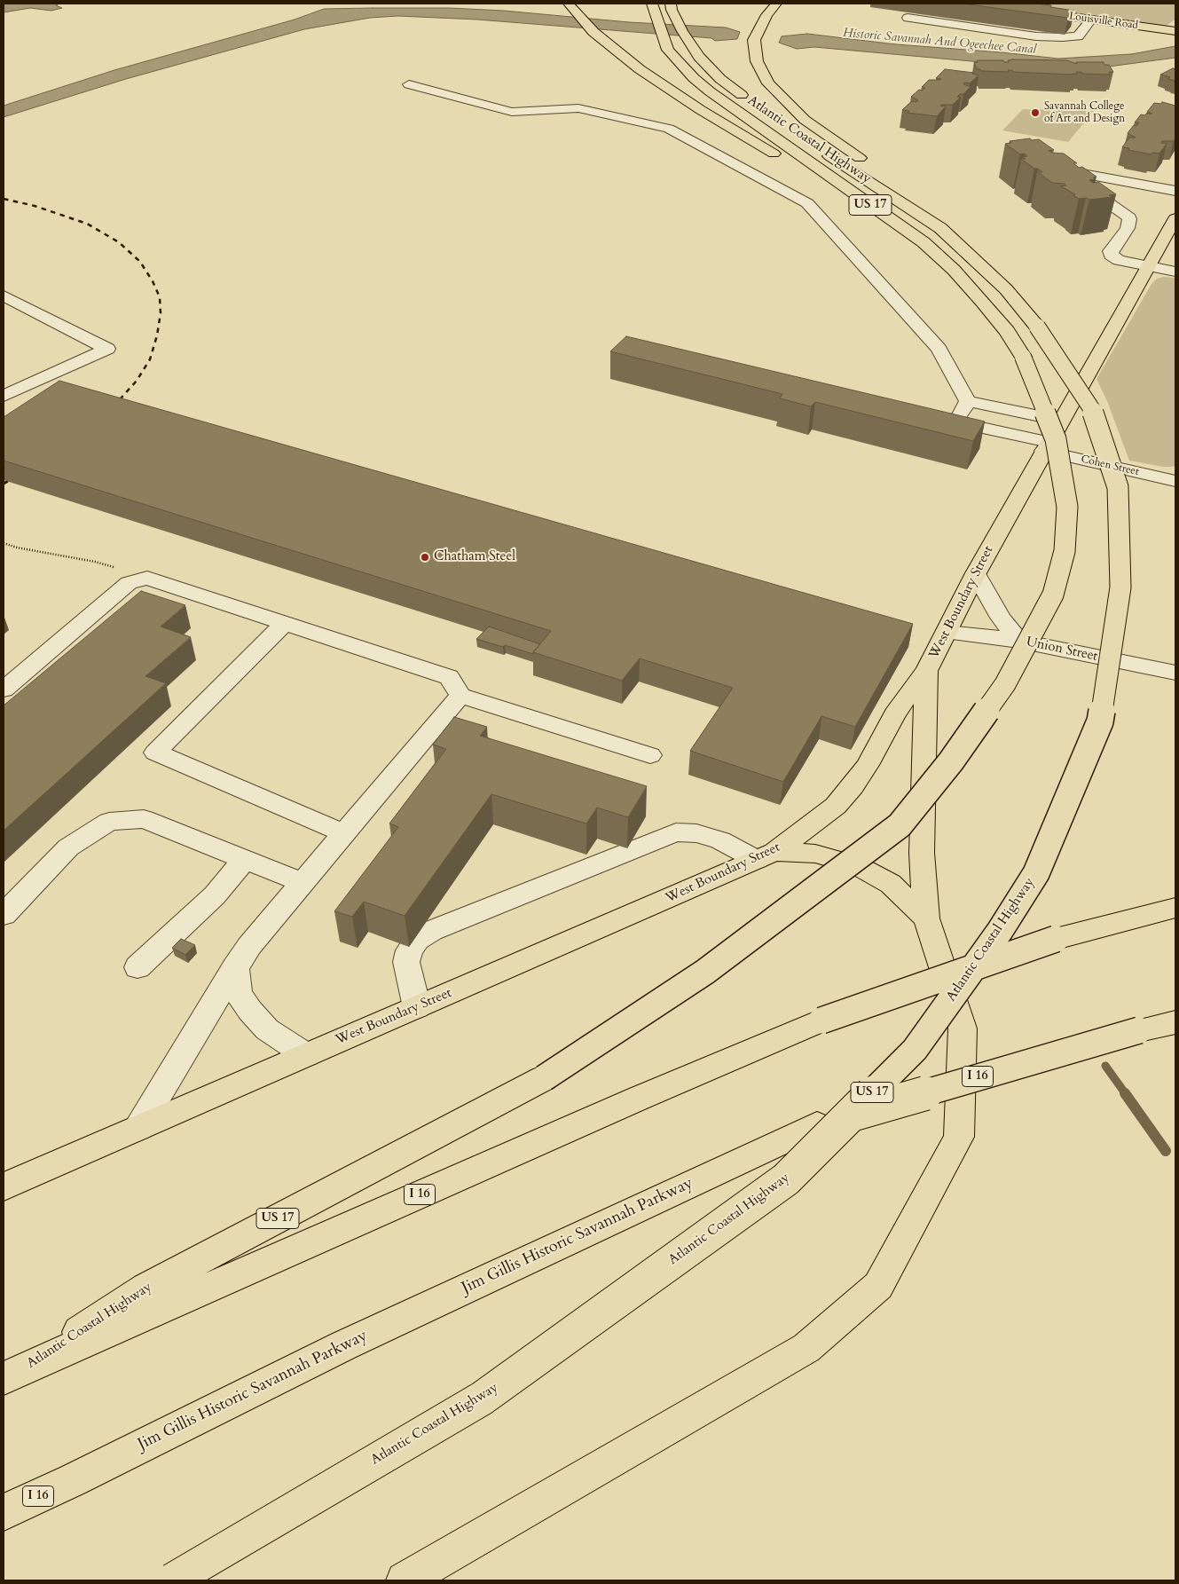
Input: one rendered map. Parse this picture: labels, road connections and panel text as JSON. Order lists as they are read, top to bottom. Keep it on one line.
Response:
{"streets":{"main road":["Louisville Road","Atlantic Coastal Highway","US 17","West Boundary Street","I 16","Jim Gillis Historic Savannah Parkway"],"street":["Cohen Street","Union Street"]},"crossings":[["Atlantic Coastal Highway","I 16"],["Cohen Street","West Boundary Street"],["West Boundary Street","Union Street"]],"water":["Historic Savannah And Ogeechee Canal"],"places":["Savannah College of Art and Design","Chatham Steel"]}
